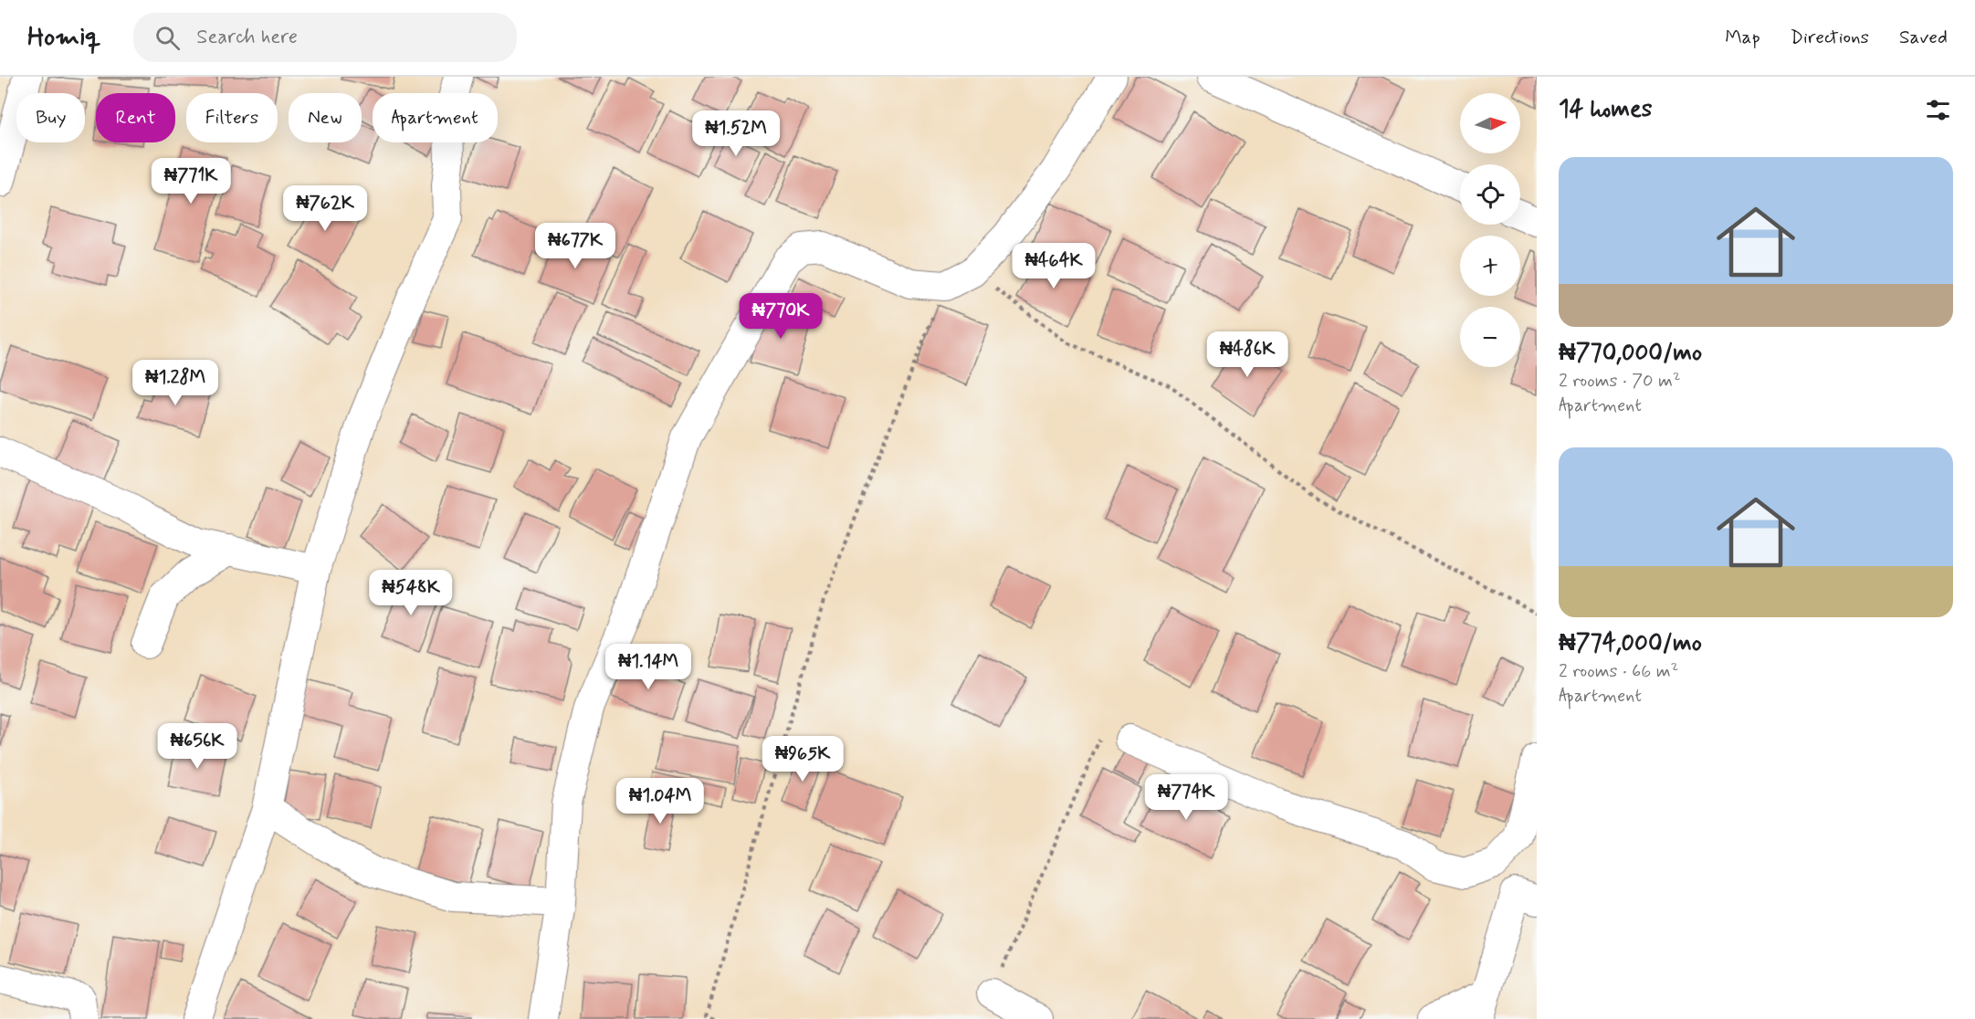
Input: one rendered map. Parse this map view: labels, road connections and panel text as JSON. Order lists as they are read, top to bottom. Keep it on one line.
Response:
{"north":"right","page":{"header":"Homiq","search":"Search here","nav":["Map","Directions","Saved"],"heading":"14 homes","map_buttons":["+","−"],"chip":["Buy","Rent","Filters","New","Apartment"],"price":["₦1.52M","₦771K","₦762K","₦677K","₦464K","₦770K","₦486K","₦1.28M","₦548K","₦1.14M","₦656K","₦965K","₦774K","₦1.04M"],"list":[{"name":"₦770,000/mo","note":"2 rooms · 70 m² · Apartment"},{"name":"₦774,000/mo","note":"2 rooms · 66 m² · Apartment"}]}}
